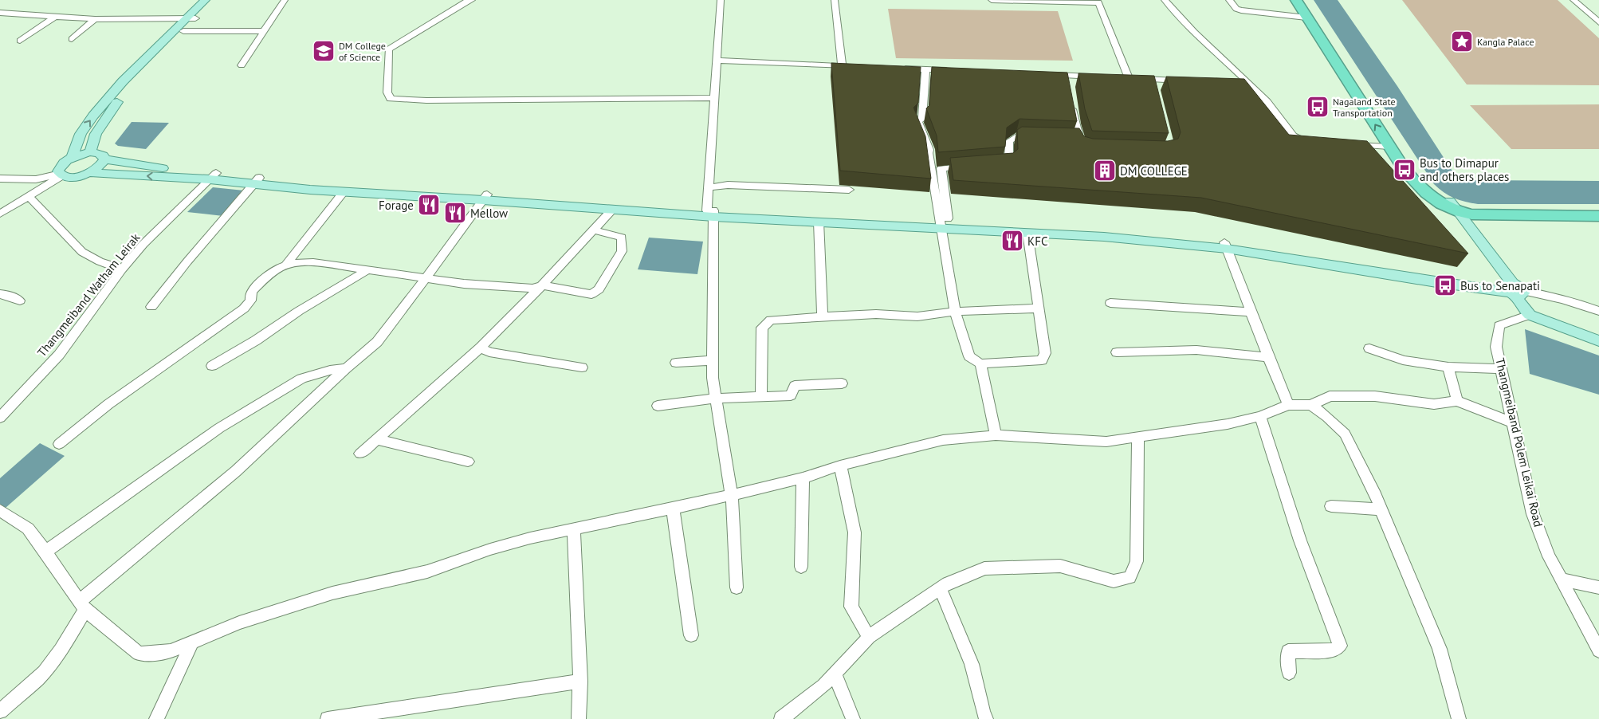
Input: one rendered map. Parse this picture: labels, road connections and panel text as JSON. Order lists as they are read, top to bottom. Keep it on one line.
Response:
{"streets":{"street":["Thangmeiband Watham Leirak","Thangmeiband Polem Leikai Road"]},"places":{"place":["Kangla Palace"],"school or university":["DM College of Science"],"bus stop":["Nagaland State Transportation","Bus to Dimapur and others places","Bus to Senapati"],"building":["DM COLLEGE"],"restaurant":["Forage","Mellow","KFC"]}}
